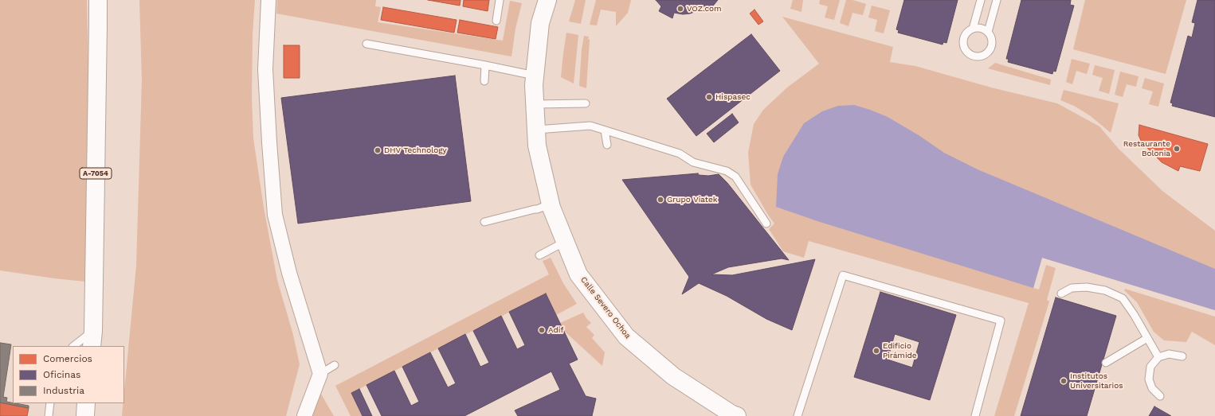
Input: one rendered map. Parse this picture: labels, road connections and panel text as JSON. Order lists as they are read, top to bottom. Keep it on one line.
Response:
{"streets":{"street":["A-7054","Calle Severo Ochoa"]},"places":["VOZ.com","Hispasec","Restaurante Bolonia","DHV Technology","Grupo Viatek","Adif","Edificio Pirámide","Institutos Universitarios"],"legend":["Comercios","Oficinas","Industria"]}
